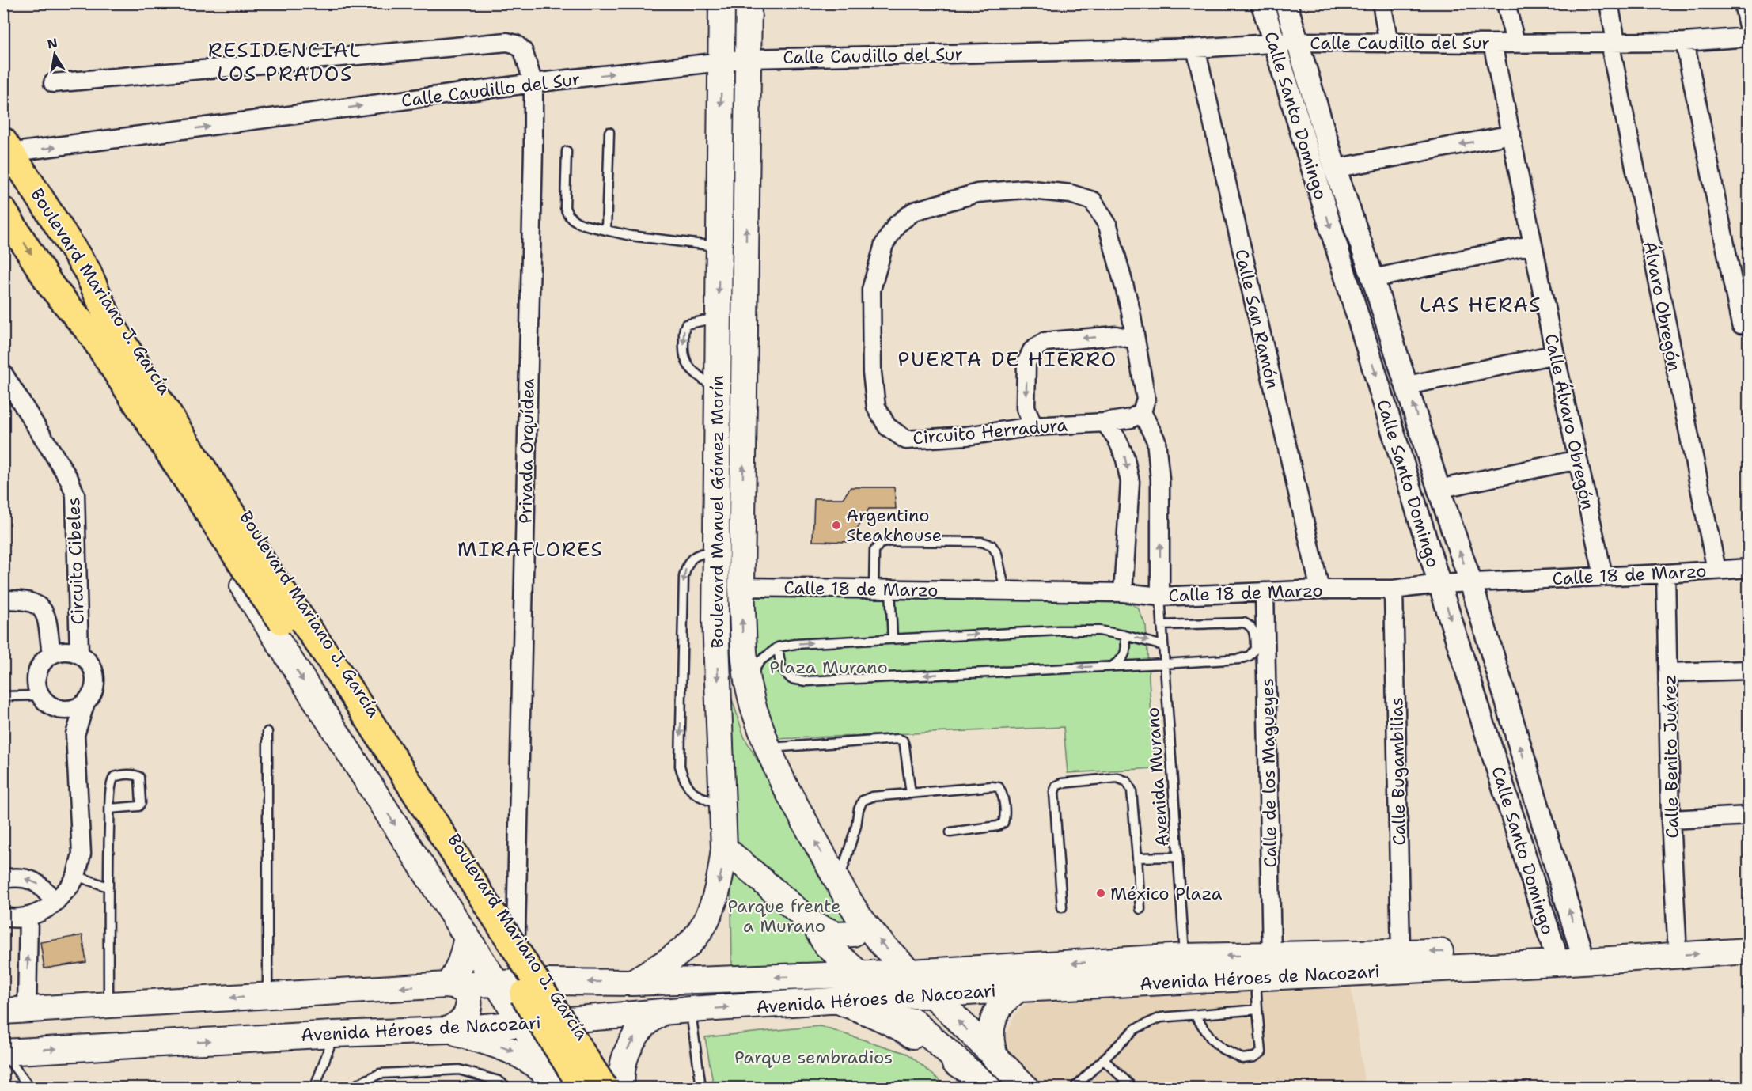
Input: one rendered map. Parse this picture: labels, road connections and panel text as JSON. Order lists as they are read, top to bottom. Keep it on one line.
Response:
{"streets":{"main road":["Boulevard Mariano J. García","Boulevard Manuel Gómez Morín","Avenida Héroes de Nacozari"],"street":["Calle Caudillo del Sur","Calle Santo Domingo","Álvaro Obregón","Calle San Ramón","Calle Álvaro Obregón","Circuito Herradura","Privada Orquídea","Circuito Cibeles","Calle 18 de Marzo","Calle Benito Juárez","Calle Bugambilias","Calle de los Magueyes"],"lane":["Avenida Murano"]},"crossings":[["Calle Caudillo del Sur","Calle Santo Domingo"],["Calle Caudillo del Sur","Boulevard Mariano J. García"],["Calle Caudillo del Sur","Álvaro Obregón"],["Calle Caudillo del Sur","Calle San Ramón"],["Calle Caudillo del Sur","Calle Álvaro Obregón"],["Calle Caudillo del Sur","Privada Orquídea"],["Calle Caudillo del Sur","Boulevard Manuel Gómez Morín"],["Calle Santo Domingo","Calle 18 de Marzo"],["Calle Santo Domingo","Avenida Héroes de Nacozari"],["Boulevard Mariano J. García","Privada Orquídea"],["Boulevard Mariano J. García","Avenida Héroes de Nacozari"],["Álvaro Obregón","Calle 18 de Marzo"],["Calle San Ramón","Calle 18 de Marzo"],["Calle Álvaro Obregón","Calle 18 de Marzo"],["Boulevard Manuel Gómez Morín","Calle 18 de Marzo"],["Boulevard Manuel Gómez Morín","Avenida Héroes de Nacozari"],["Calle 18 de Marzo","Calle Benito Juárez"],["Calle 18 de Marzo","Calle Bugambilias"],["Calle 18 de Marzo","Calle de los Magueyes"],["Calle 18 de Marzo","Avenida Murano"],["Calle Benito Juárez","Avenida Héroes de Nacozari"],["Calle Bugambilias","Avenida Héroes de Nacozari"],["Calle de los Magueyes","Avenida Héroes de Nacozari"],["Avenida Murano","Avenida Héroes de Nacozari"]],"one_way":["Calle Caudillo del Sur"],"districts":["RESIDENCIAL LOS PRADOS","LAS HERAS","PUERTA DE HIERRO","MIRAFLORES"],"parks":["Plaza Murano","Parque frente a Murano","Parque sembradios"],"places":["Argentino Steakhouse","México Plaza"],"north":"top"}
